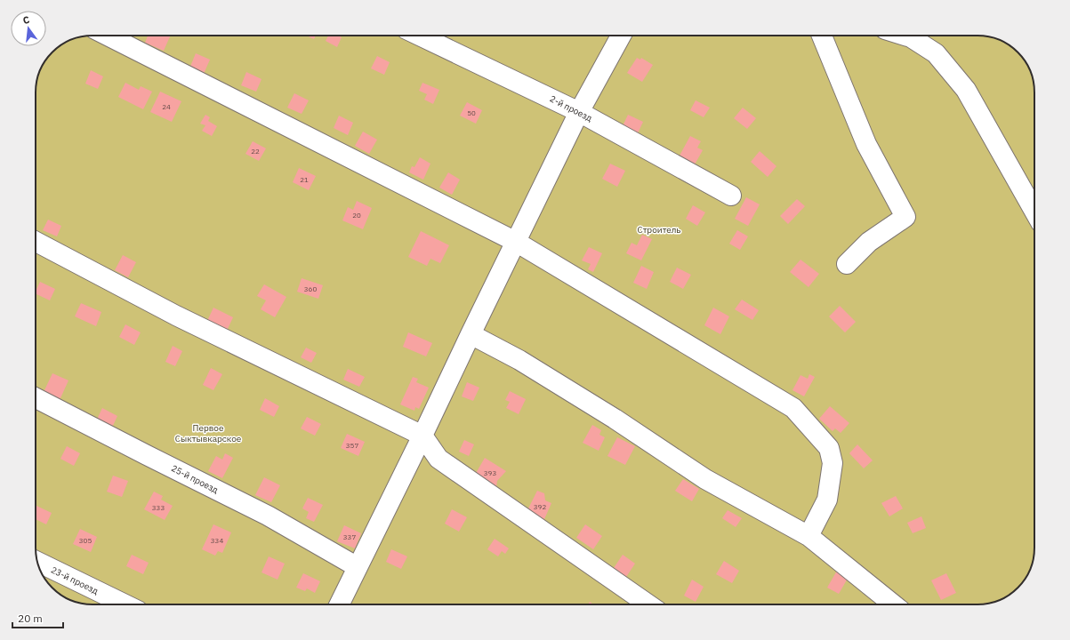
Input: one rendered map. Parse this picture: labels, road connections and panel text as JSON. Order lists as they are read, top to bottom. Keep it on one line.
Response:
{"streets":{"street":["2-й проезд","25-й проезд","23-й проезд"]},"parks":["Строитель","Первое Сыктывкарское"],"house_numbers":["24","50","22","21","20","360","357","393","392","333","337","305","334"],"scale_bar":"20 m","north":"top"}
